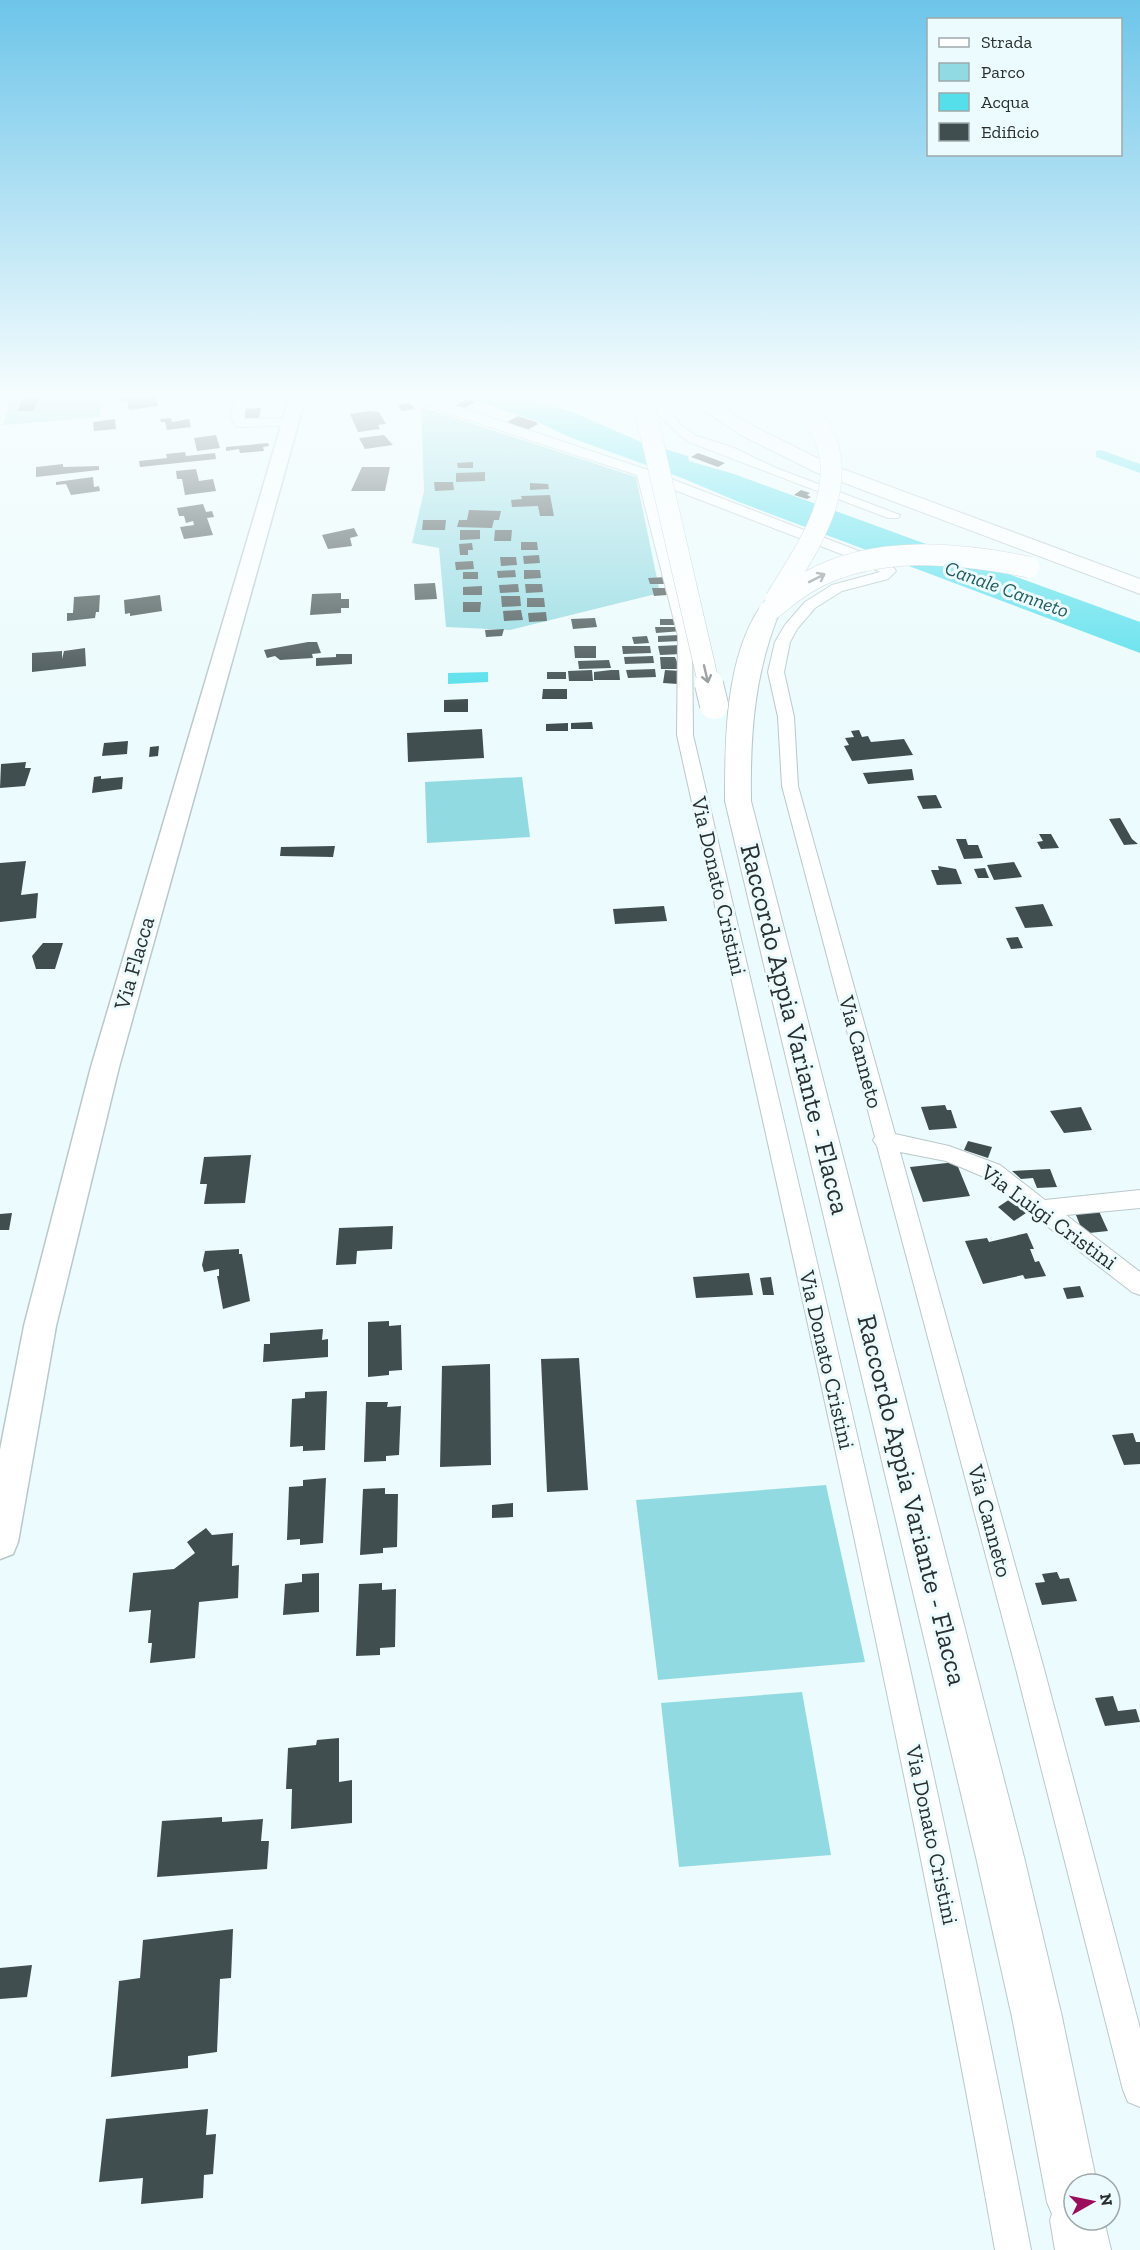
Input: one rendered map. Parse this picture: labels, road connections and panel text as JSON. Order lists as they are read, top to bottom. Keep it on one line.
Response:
{"streets":{"main road":["Via Flacca","Raccordo Appia Variante - Flacca"],"street":["Via Donato Cristini","Via Canneto","Via Luigi Cristini"]},"crossings":[["Via Canneto","Via Luigi Cristini"]],"water":["Canale Canneto"],"legend":["Strada","Parco","Acqua","Edificio"],"north":"right"}
